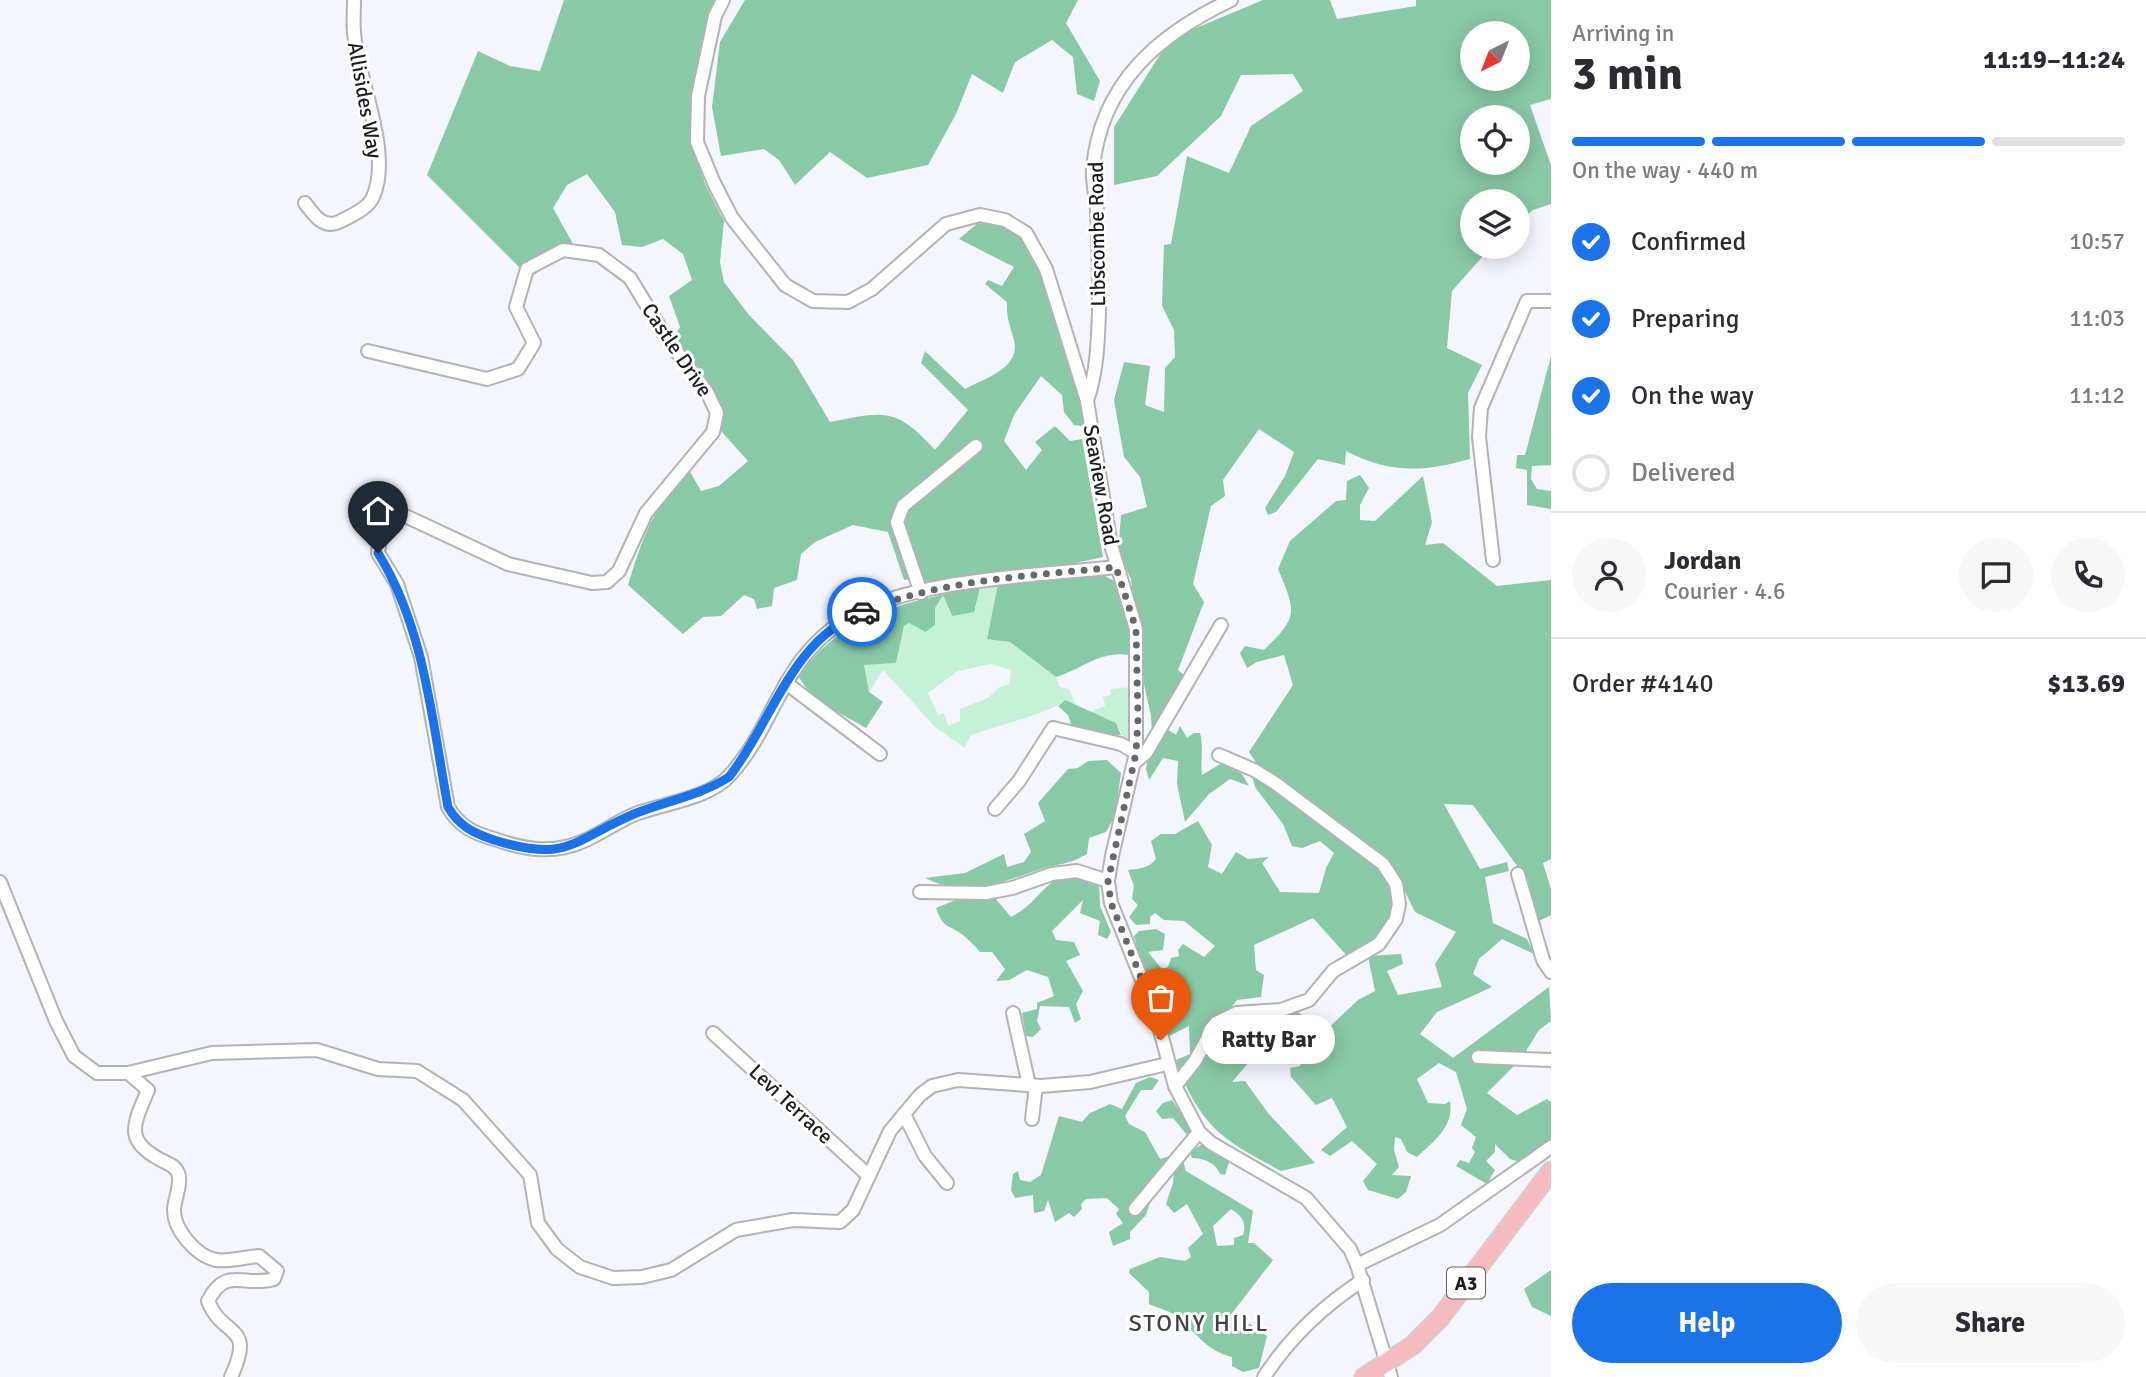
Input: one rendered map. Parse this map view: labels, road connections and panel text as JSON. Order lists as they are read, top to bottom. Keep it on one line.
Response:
{"streets":{"main road":["A3"],"street":["Allisides Way","Libscombe Road","Castle Drive","Seaview Road","Levi Terrace"]},"crossings":[["Libscombe Road","Seaview Road"],["Castle Drive","Seaview Road"],["Seaview Road","A3"]],"districts":["STONY HILL"],"places":["Ratty Bar"],"north":"bottom left","page":{"heading":["3 min","Arriving in","11:19–11:24"],"panel":["Jordan","Courier · 4.6","Order #4140","$13.69"],"bar":"On the way · 440 m","list":[["Confirmed","10:57"],["Preparing","11:03"],["On the way","11:12"],"Delivered"],"bubble":"Ratty Bar","buttons":["Help","Share"]}}
